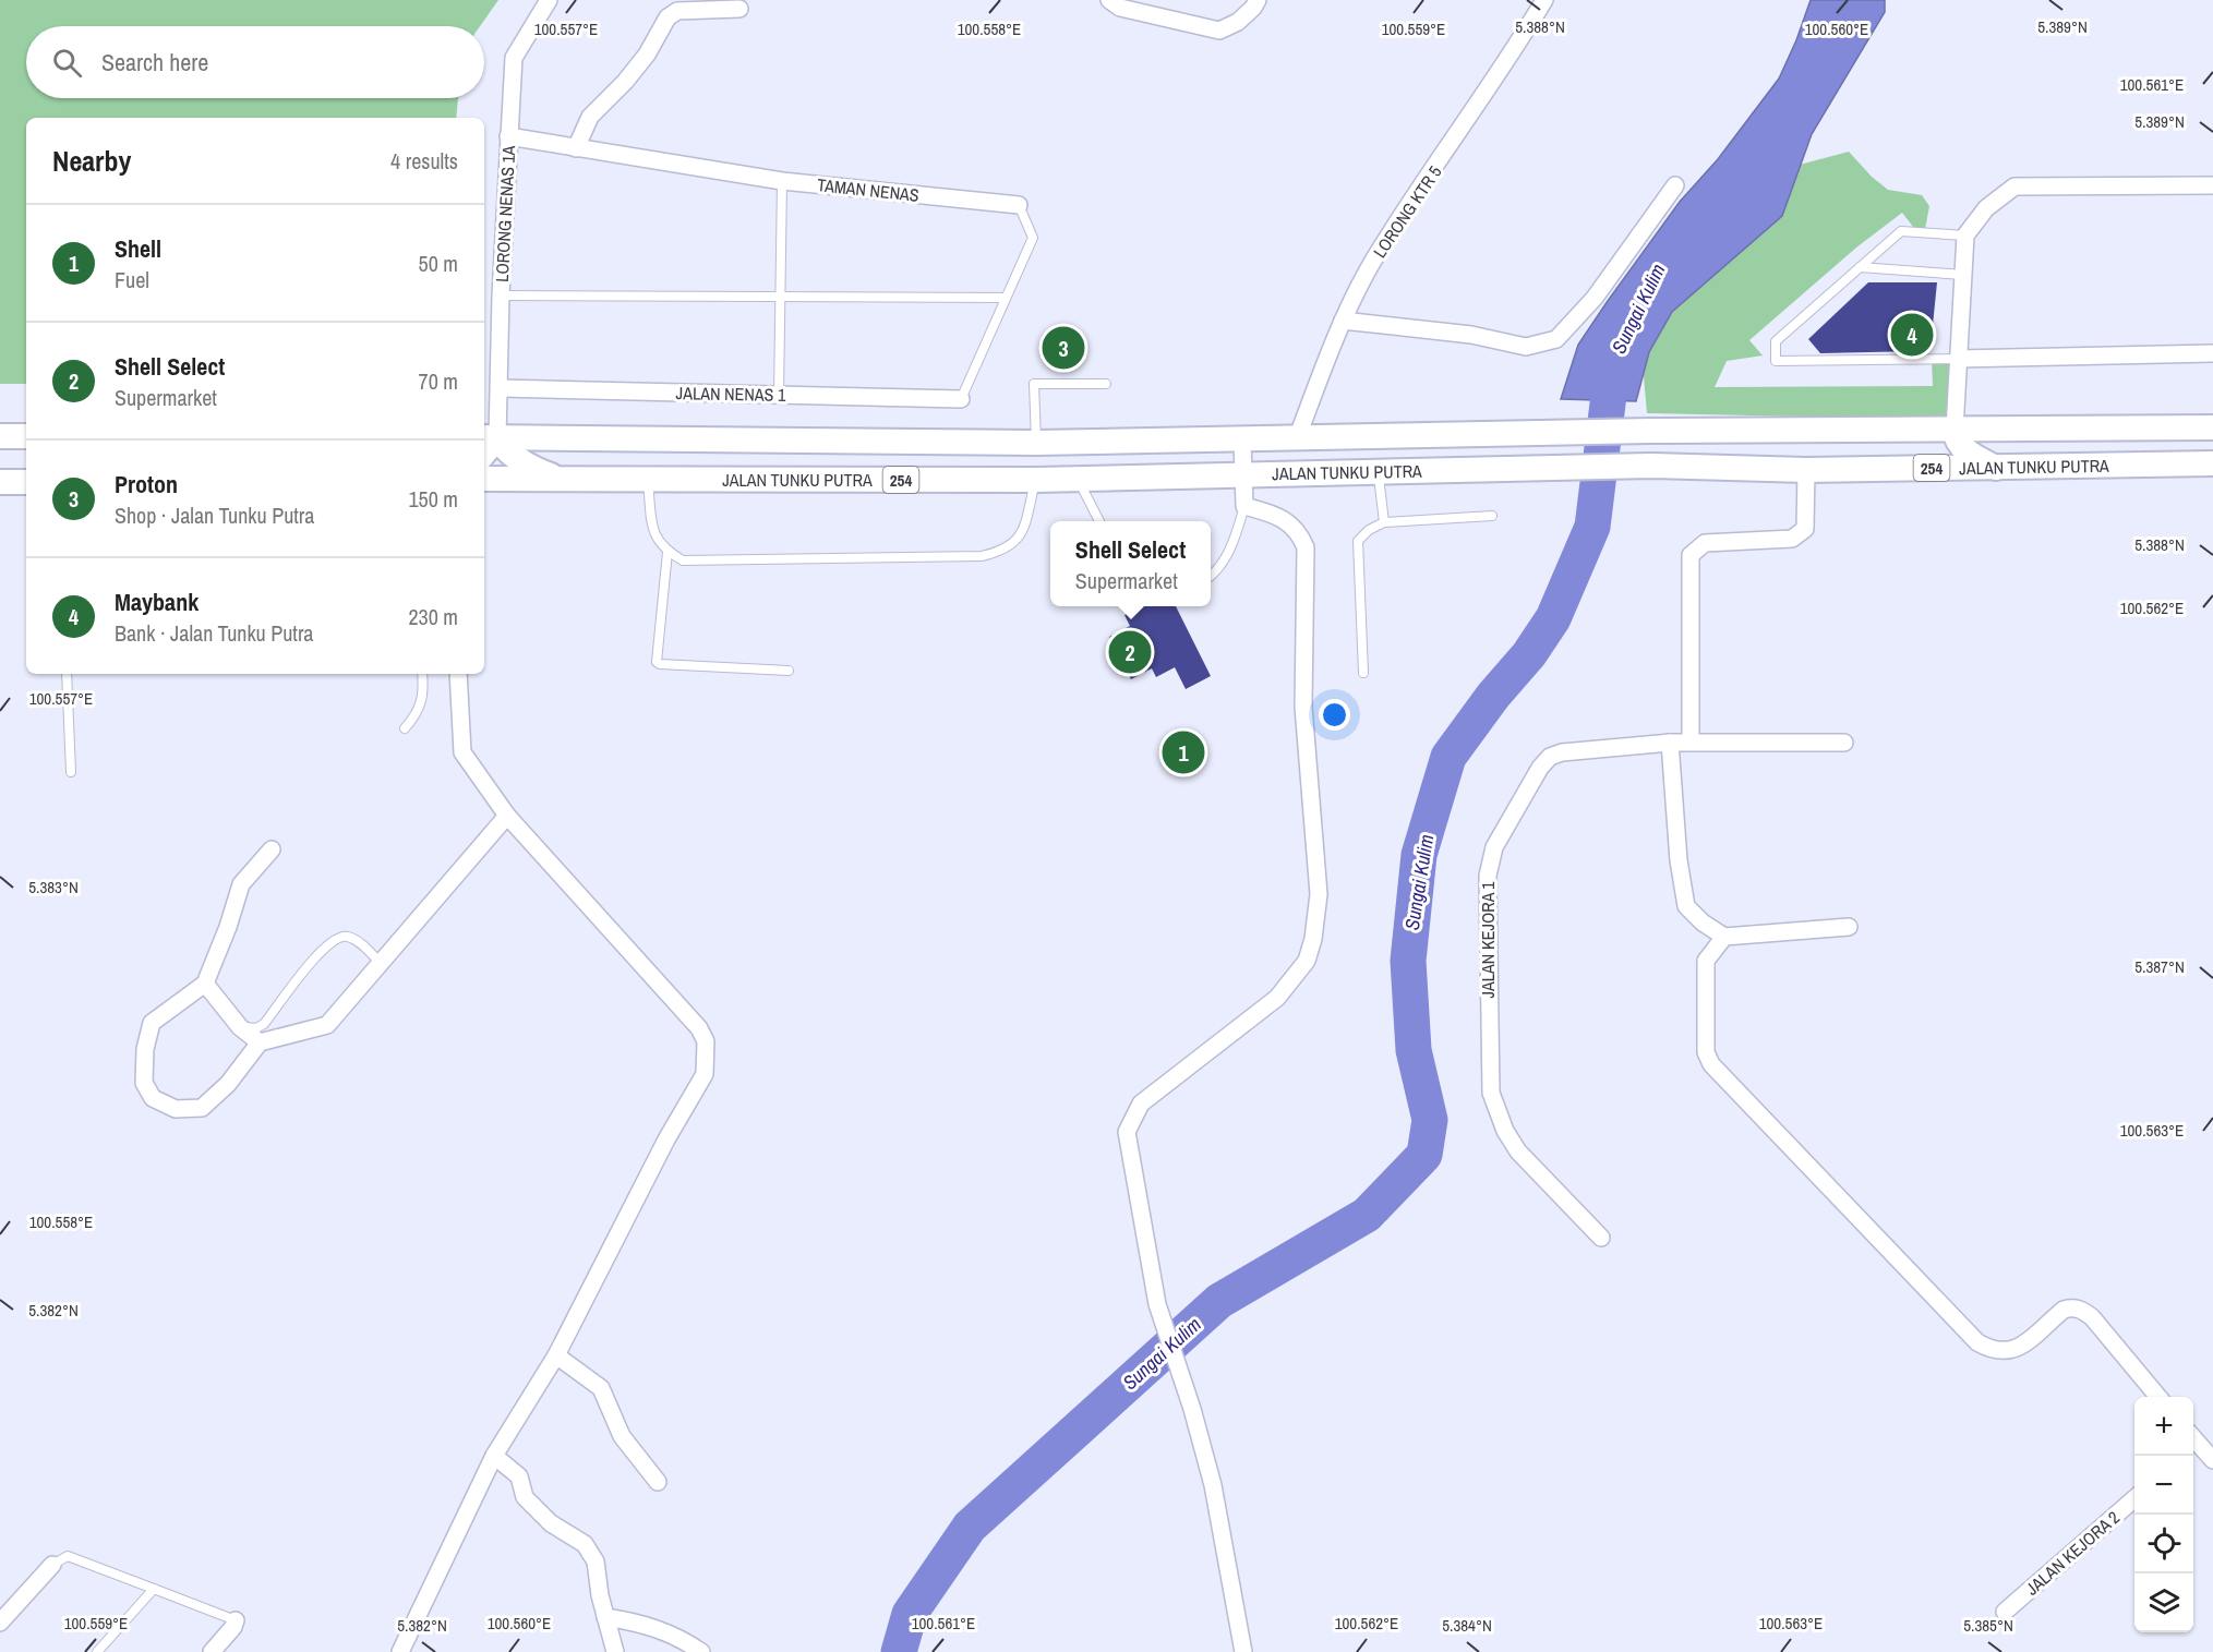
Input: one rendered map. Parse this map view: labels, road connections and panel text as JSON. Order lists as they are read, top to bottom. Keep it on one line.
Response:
{"streets":{"main road":["JALAN TUNKU PUTRA","254"],"street":["TAMAN NENAS","LORONG KTR 5","LORONG NENAS 1A","JALAN NENAS 1","JALAN KEJORA 1","JALAN KEJORA 2"]},"crossings":[["TAMAN NENAS","LORONG NENAS 1A"],["TAMAN NENAS","JALAN NENAS 1"],["LORONG KTR 5","JALAN TUNKU PUTRA"],["LORONG NENAS 1A","JALAN NENAS 1"],["LORONG NENAS 1A","JALAN TUNKU PUTRA"]],"water":["Sungai Kulim"],"page":{"search":"Search here","heading":["Nearby","4 results"],"list":[{"mark":"1","name":"Shell","note":"Fuel","value":"50 m"},{"mark":"2","name":"Shell Select","note":"Supermarket","value":"70 m"},{"mark":"3","name":"Proton","note":"Shop · Jalan Tunku Putra","value":"150 m"},{"mark":"4","name":"Maybank","note":"Bank · Jalan Tunku Putra","value":"230 m"}],"pins":["4","3","2","1"],"popup":["Shell Select","Supermarket"],"map_buttons":["+","−"]},"coordinates":["5.388°N","5.389°N","100.557°E","100.558°E","100.559°E","100.560°E","100.561°E","100.562°E","5.383°N","5.387°N","100.563°E","5.382°N","5.384°N","5.385°N"]}
